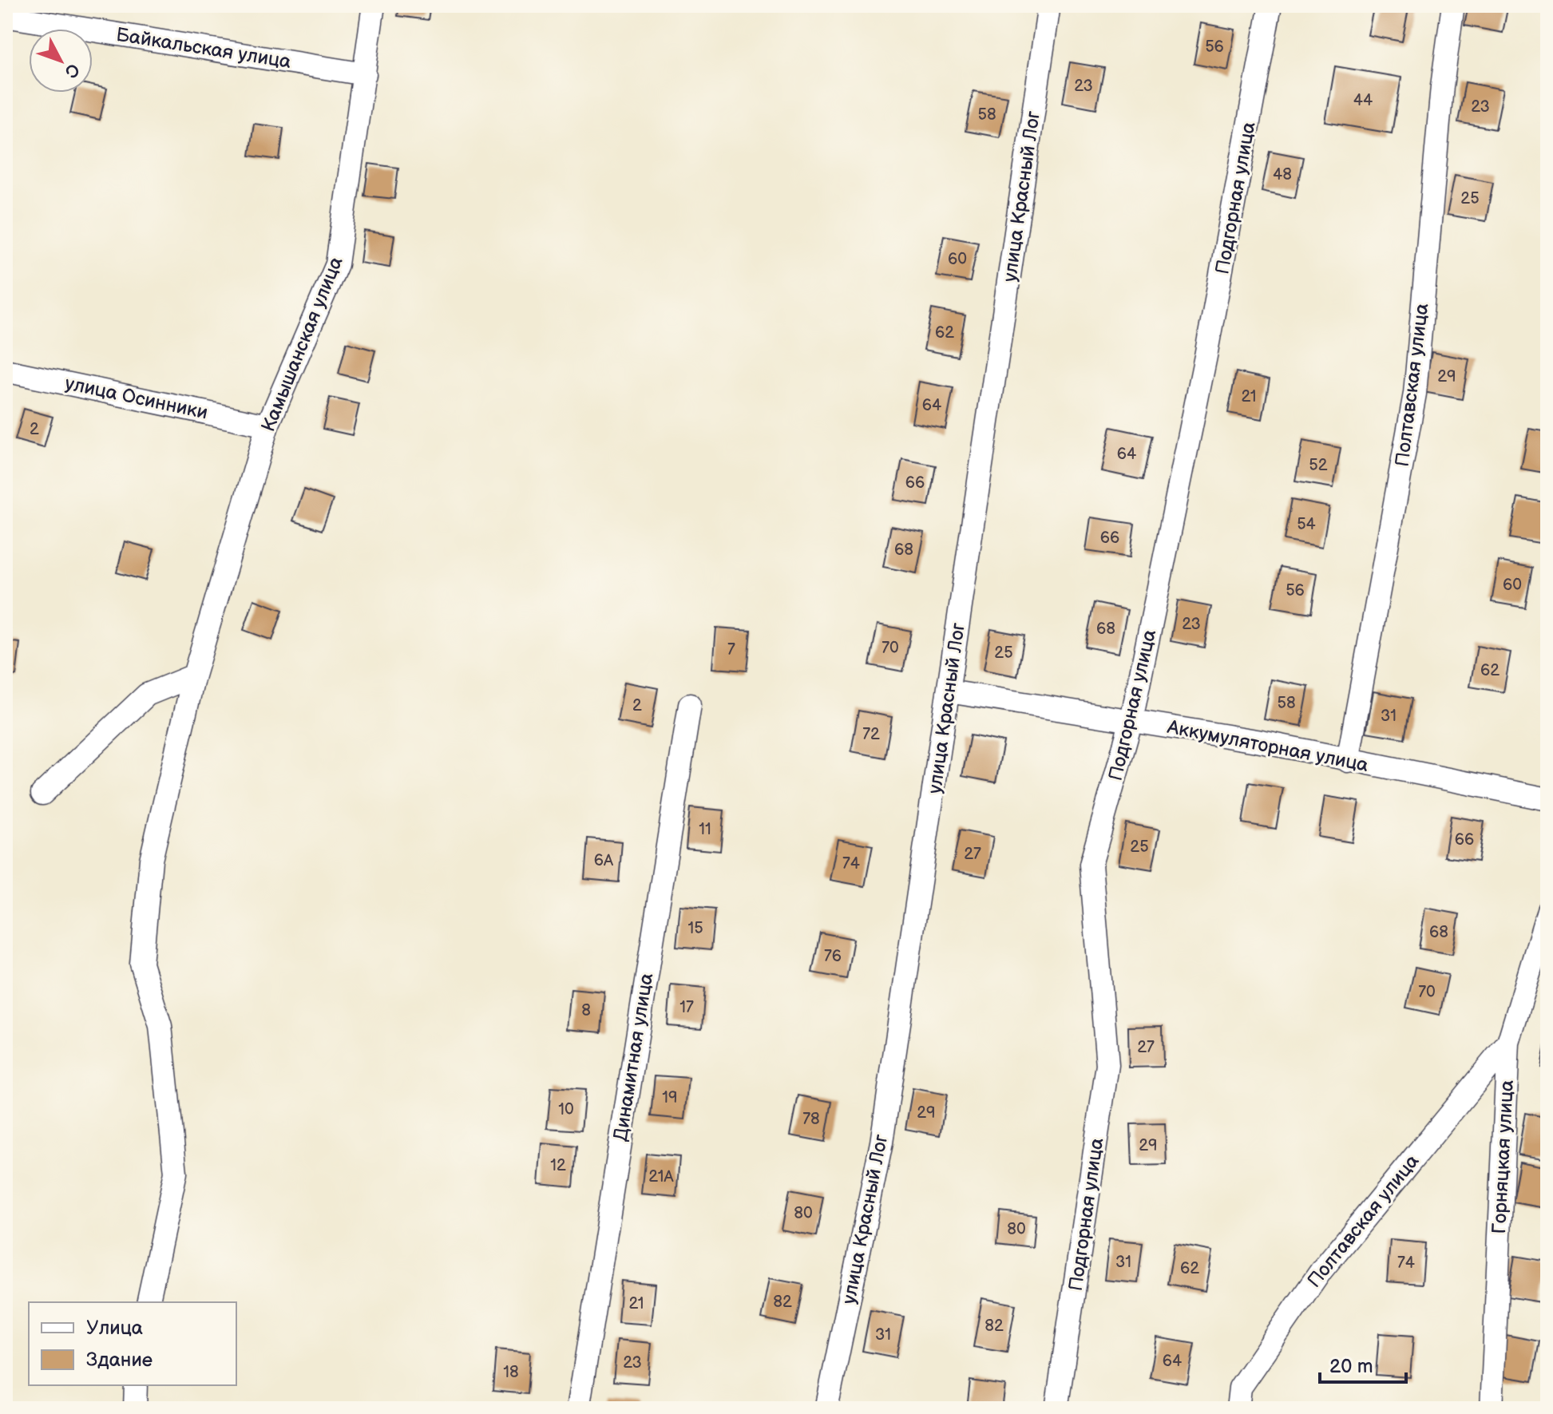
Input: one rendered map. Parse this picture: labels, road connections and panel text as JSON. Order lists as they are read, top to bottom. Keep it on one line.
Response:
{"streets":{"street":["Байкальская улица","улица Красный Лог","Подгорная улица","Камышанская улица","Полтавская улица","улица Осинники","Аккумуляторная улица","Динамитная улица","Горняцкая улица"]},"crossings":[["Байкальская улица","Камышанская улица"],["улица Красный Лог","Аккумуляторная улица"],["Подгорная улица","Аккумуляторная улица"],["Камышанская улица","улица Осинники"],["Полтавская улица","Аккумуляторная улица"],["Полтавская улица","Горняцкая улица"]],"house_numbers":["56","23","44","23","58","48","25","60","62","29","21","64","2","64","52","66","54","66","68","60","56","23","68","70","7","25","62","58","2","31","72","11","66","25","27","6А","74","15","68","76","70","17","8","27","19","10","29","78","29","12","21А","80","80","31","74","62","82","21","82","31","64","23","18"],"legend":["Улица","Здание"],"scale_bar":"20 m","north":"bottom right"}
